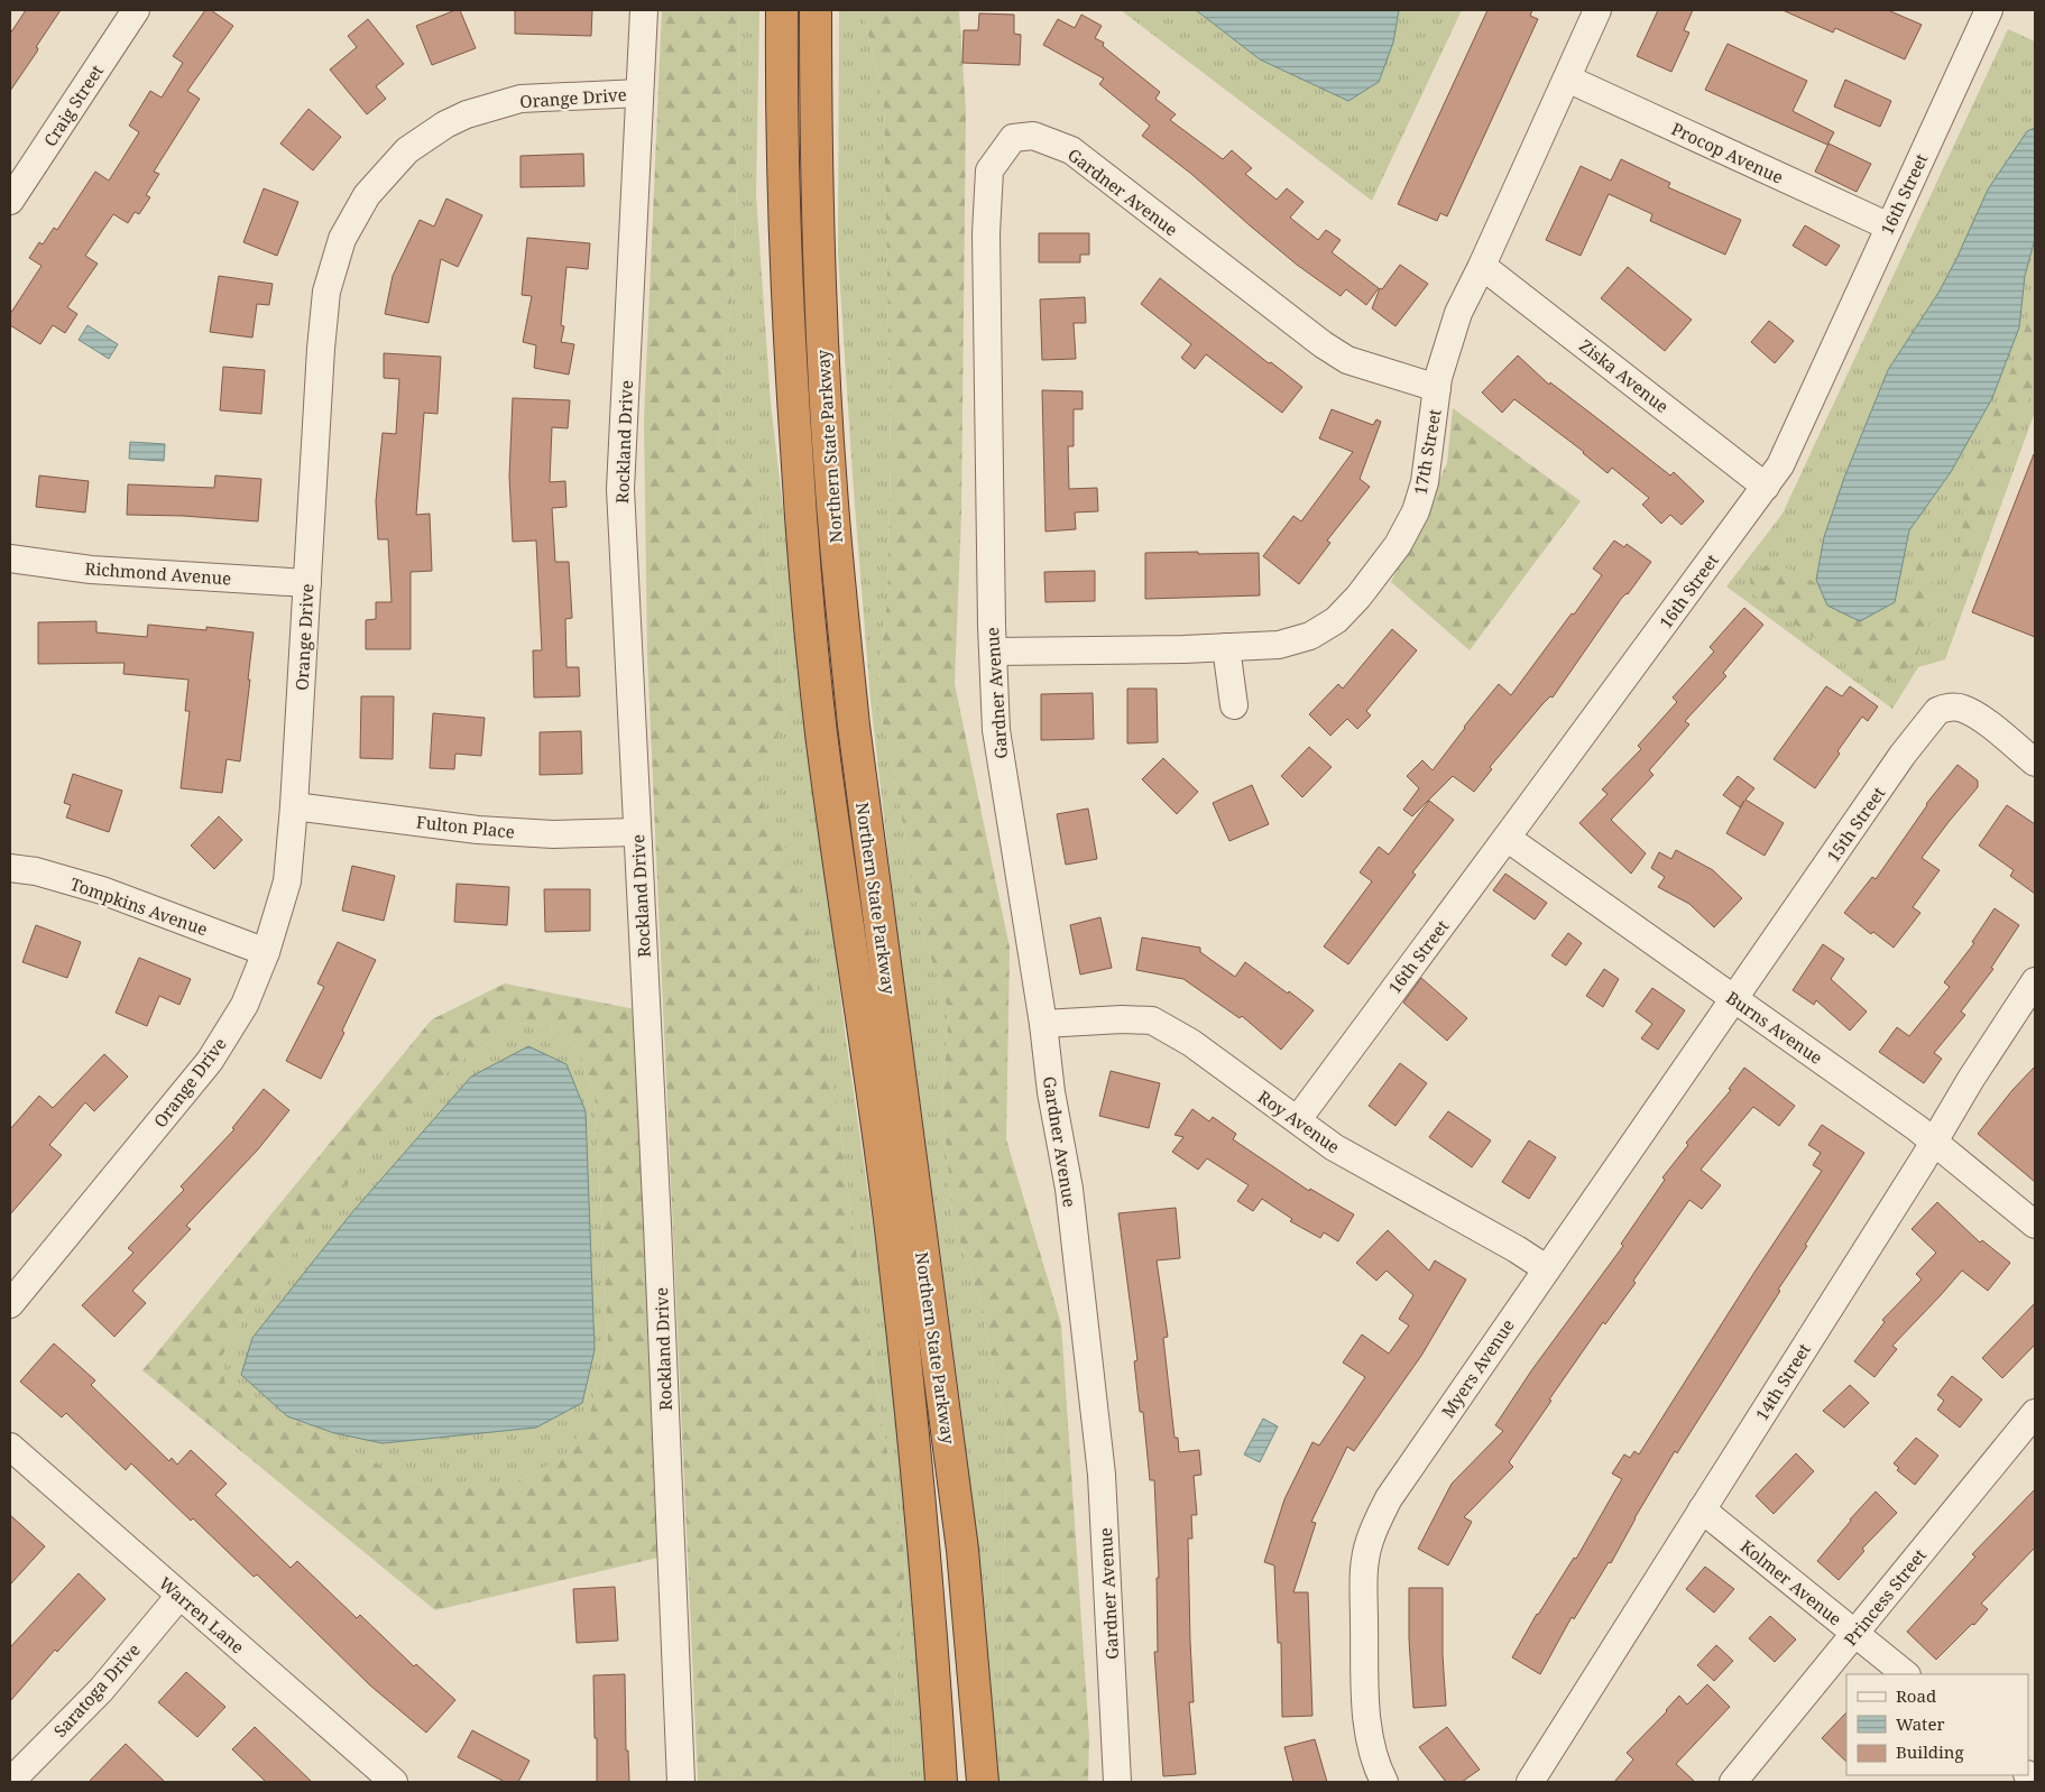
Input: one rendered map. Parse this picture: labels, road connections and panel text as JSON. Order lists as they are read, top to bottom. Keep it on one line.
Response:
{"streets":{"highway":["Northern State Parkway"],"street":["Orange Drive","Craig Street","Procop Avenue","Gardner Avenue","16th Street","Ziska Avenue","Rockland Drive","17th Street","Richmond Avenue","15th Street","Fulton Place","Tompkins Avenue","Burns Avenue","Roy Avenue","Myers Avenue","14th Street","Kolmer Avenue","Princess Street","Warren Lane","Saratoga Drive"]},"crossings":[["Orange Drive","Rockland Drive"],["Orange Drive","Richmond Avenue"],["Orange Drive","Fulton Place"],["Orange Drive","Tompkins Avenue"],["Procop Avenue","16th Street"],["Procop Avenue","17th Street"],["Gardner Avenue","17th Street"],["Gardner Avenue","Roy Avenue"],["16th Street","Ziska Avenue"],["16th Street","Burns Avenue"],["16th Street","Roy Avenue"],["Ziska Avenue","17th Street"],["Rockland Drive","Fulton Place"],["15th Street","Burns Avenue"],["15th Street","Myers Avenue"],["Burns Avenue","Myers Avenue"],["Burns Avenue","14th Street"],["Roy Avenue","Myers Avenue"],["14th Street","Kolmer Avenue"],["Kolmer Avenue","Princess Street"],["Warren Lane","Saratoga Drive"]],"legend":["Road","Water","Building"]}
